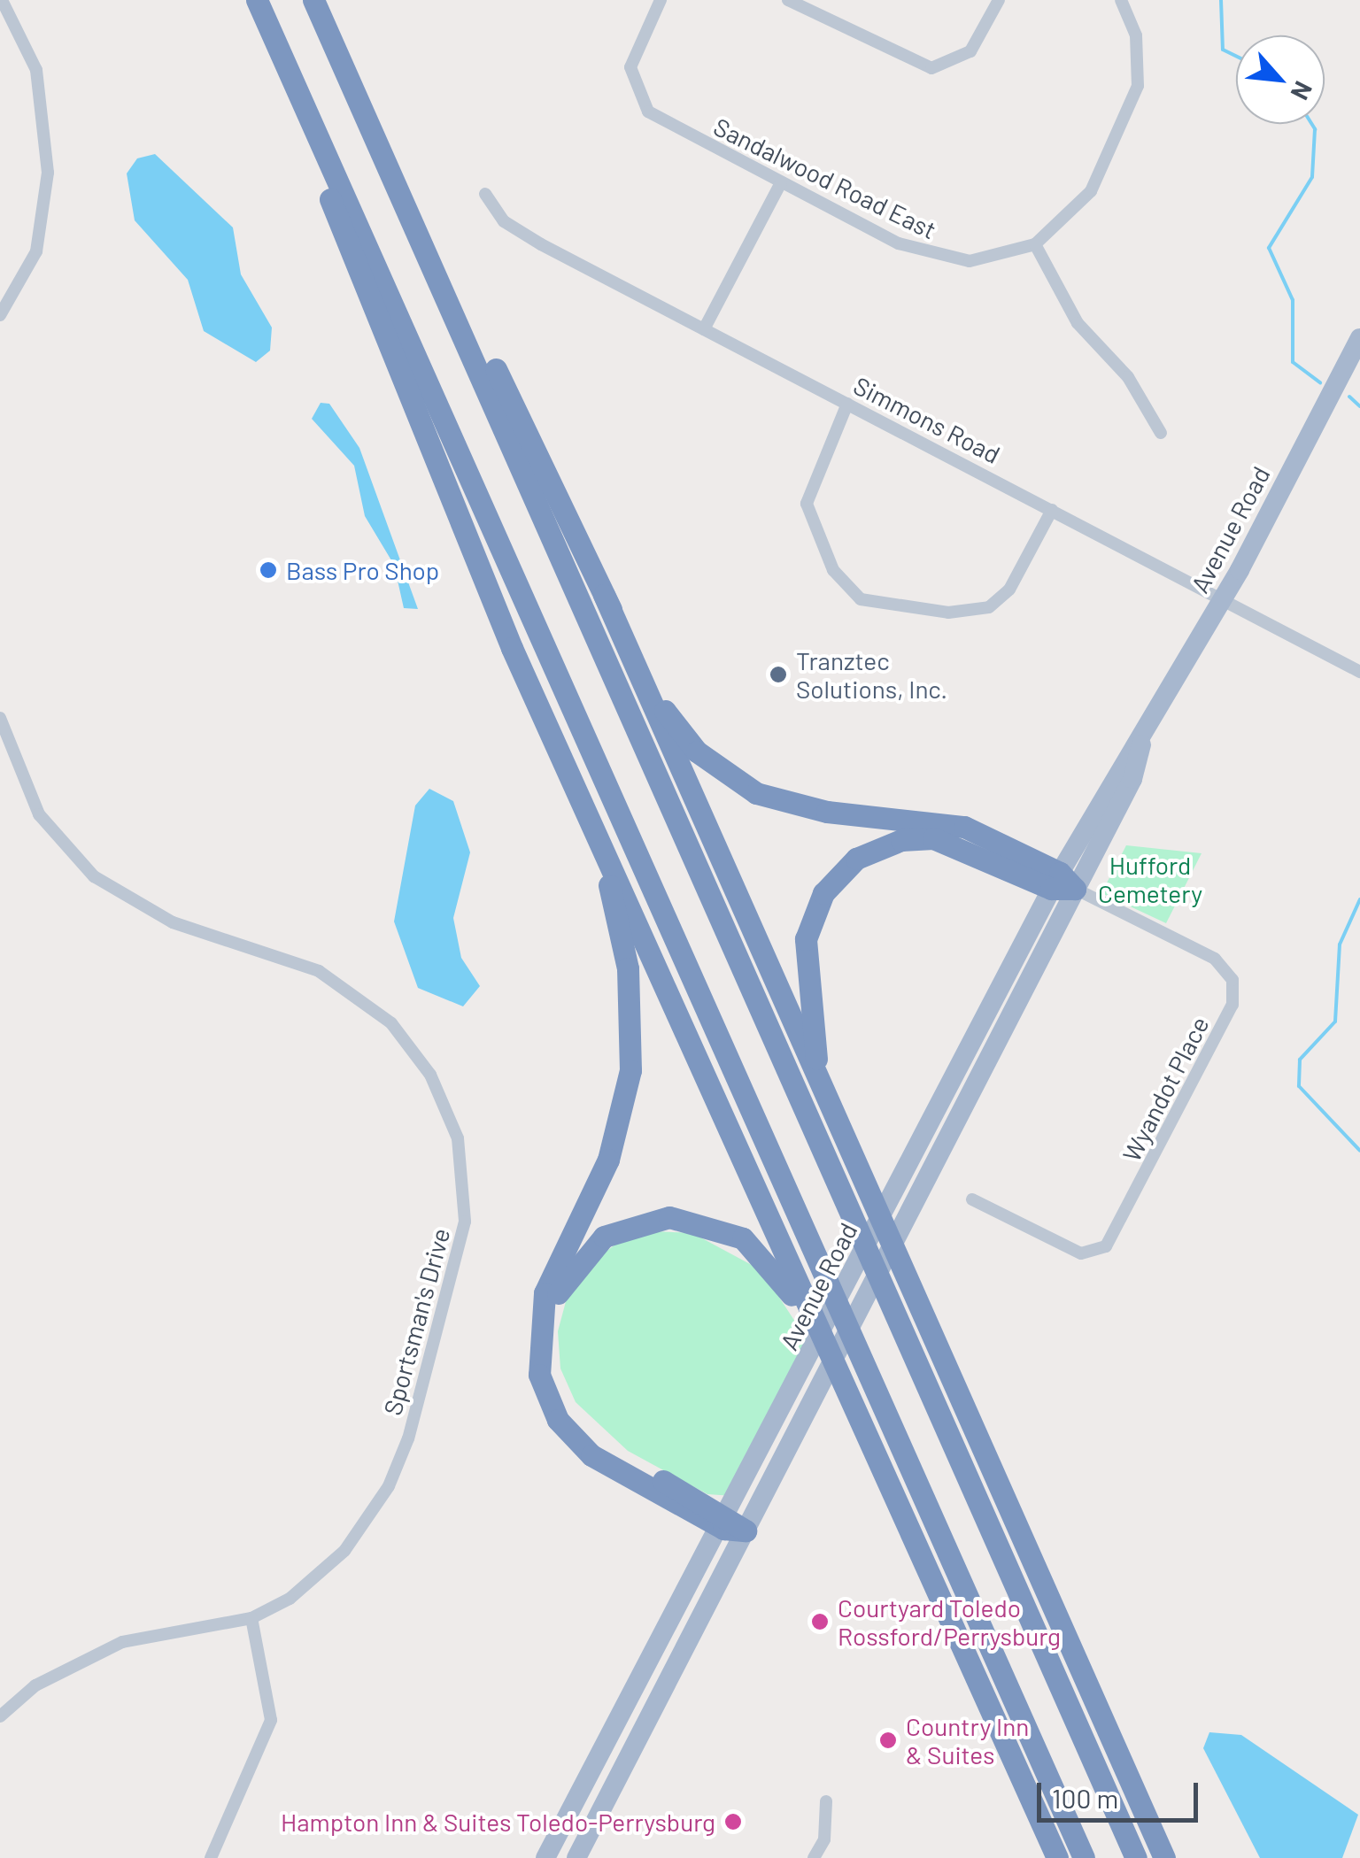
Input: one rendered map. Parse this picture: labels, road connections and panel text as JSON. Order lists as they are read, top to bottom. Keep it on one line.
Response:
{"streets":{"main road":["Avenue Road"],"street":["Sandalwood Road East","Simmons Road","Wyandot Place","Sportsman's Drive"]},"crossings":[["Simmons Road","Avenue Road"],["Avenue Road","Wyandot Place"]],"parks":["Hufford Cemetery"],"places":["Bass Pro Shop","Tranztec Solutions, Inc.","Courtyard Toledo Rossford/Perrysburg","Country Inn & Suites","Hampton Inn & Suites Toledo-Perrysburg"],"scale_bar":"100 m","north":"bottom right"}
